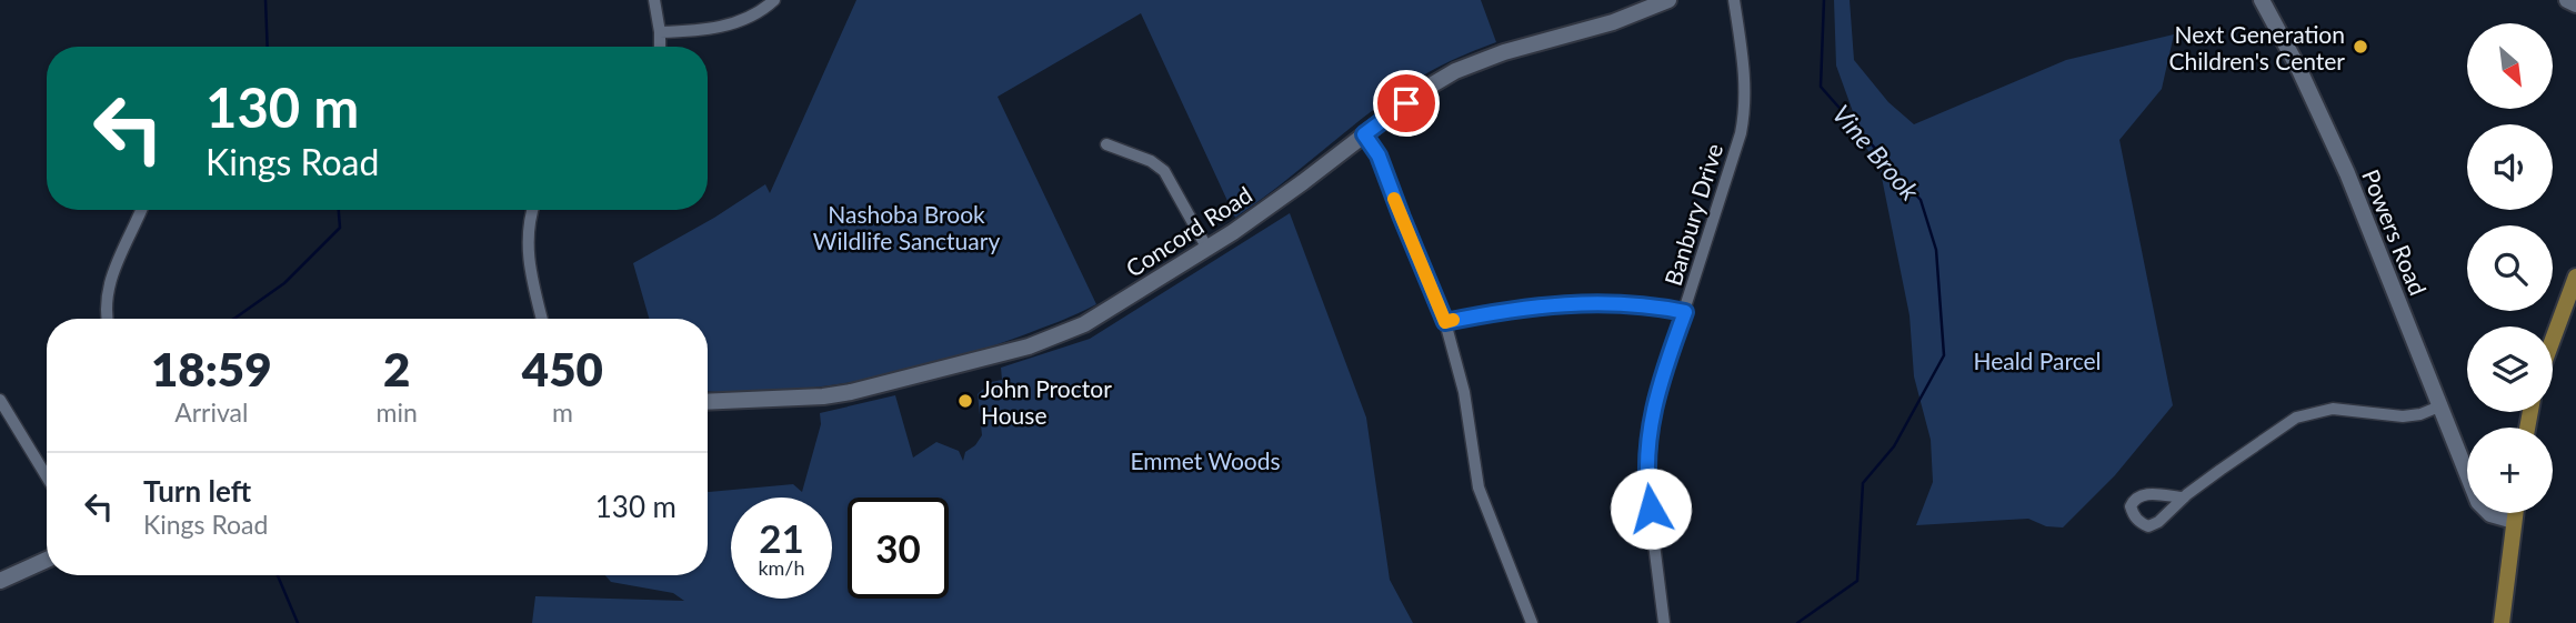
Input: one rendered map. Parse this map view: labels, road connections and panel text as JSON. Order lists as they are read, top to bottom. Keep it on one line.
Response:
{"streets":{"main road":["Concord Road","Powers Road"],"street":["Banbury Drive"]},"water":["Vine Brook"],"parks":["Nashoba Brook Wildlife Sanctuary","Heald Parcel","Emmet Woods"],"places":["Next Generation Children's Center","John Proctor House"],"north":"bottom right","page":{"map_buttons":"+","turn":["130 m","Kings Road"],"eta":["18:59","Arrival","2","min","450","m"],"list":[{"name":"Turn left","note":"Kings Road","value":"130 m"}],"speed":"21 km/h","limit":"30"}}
